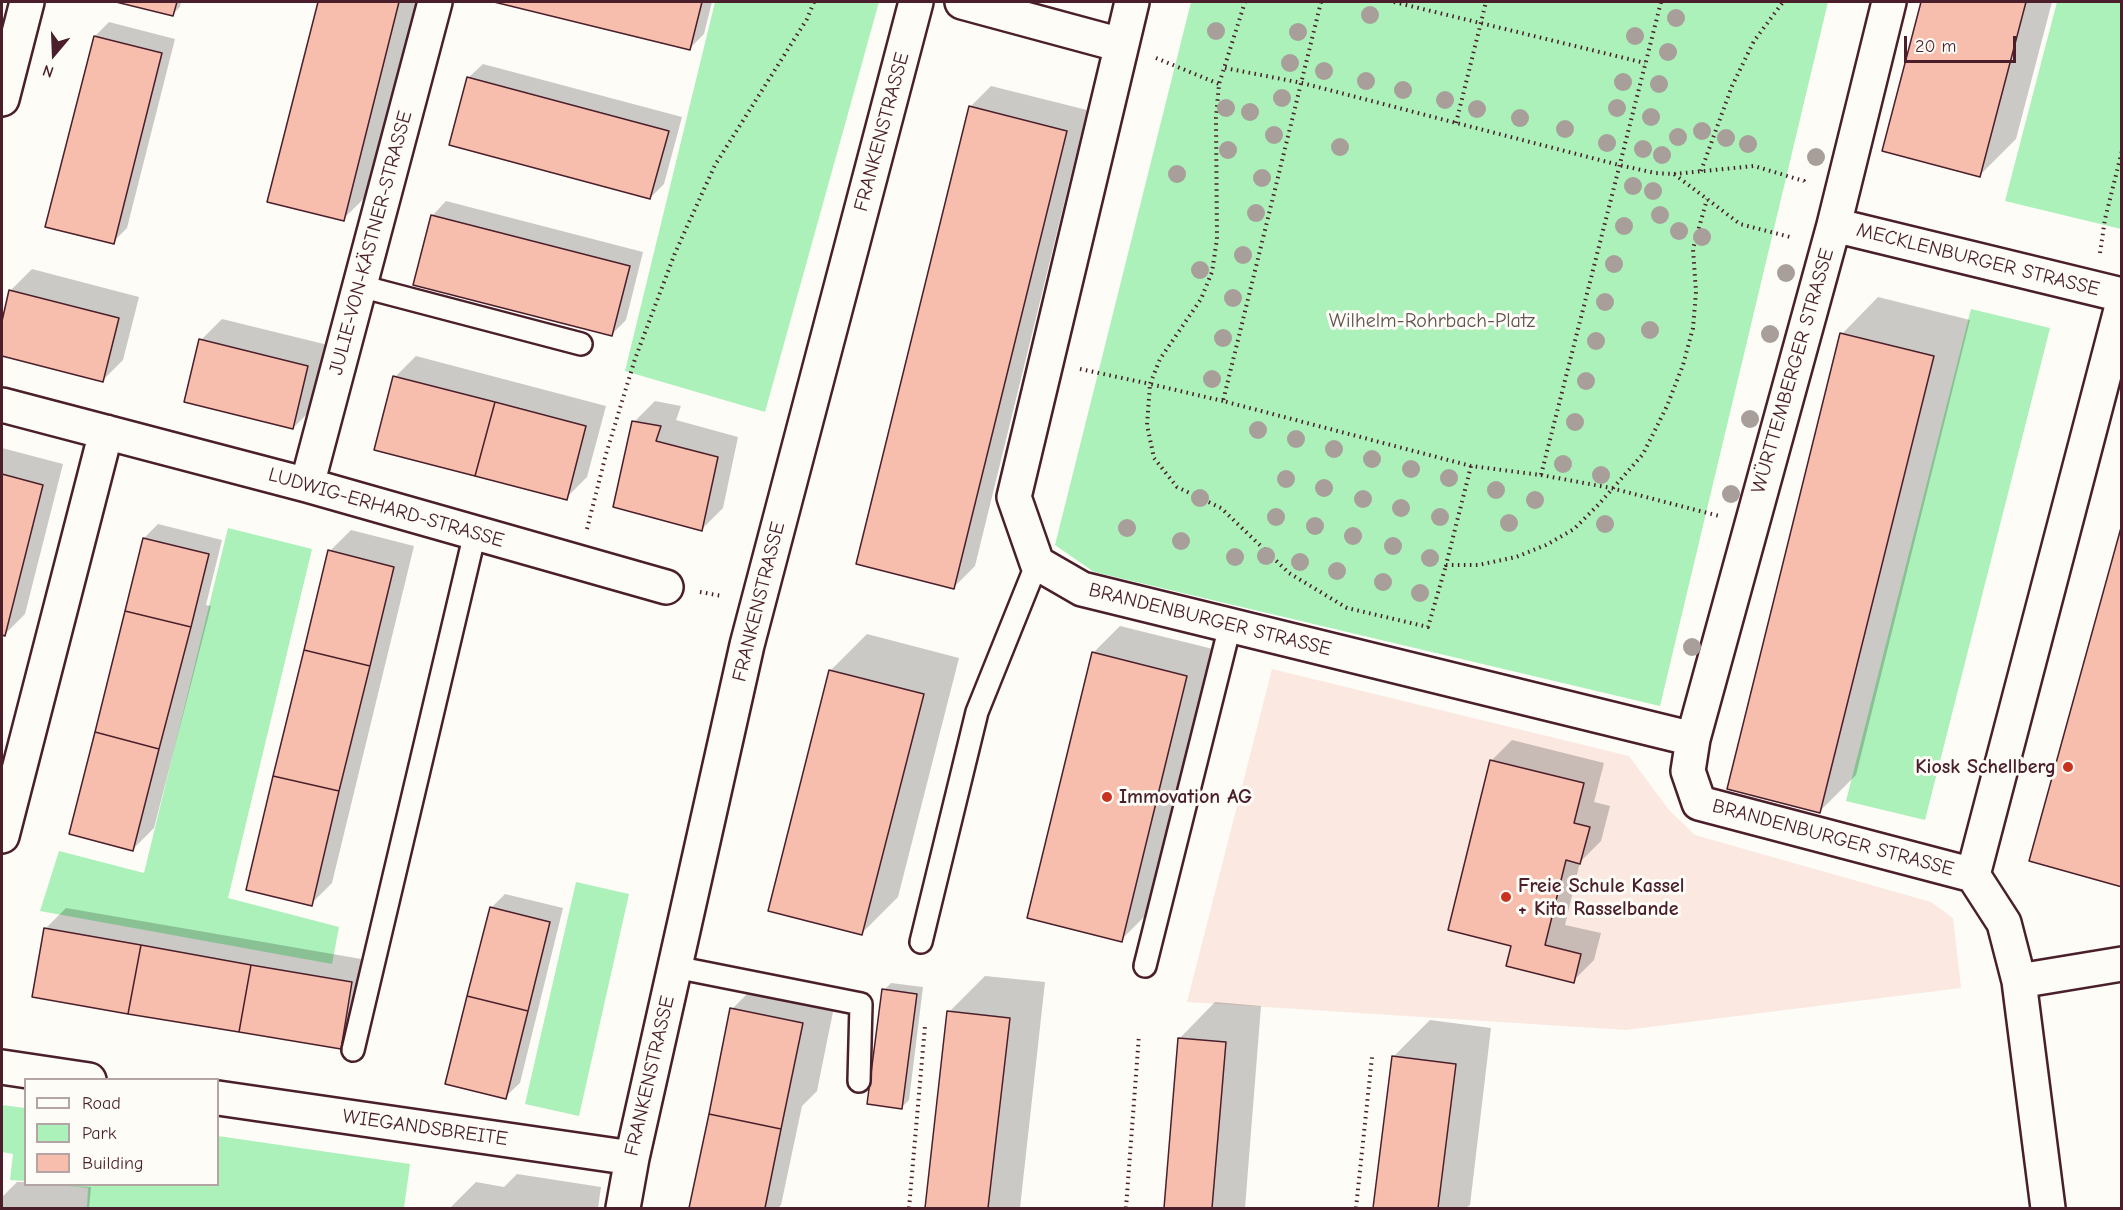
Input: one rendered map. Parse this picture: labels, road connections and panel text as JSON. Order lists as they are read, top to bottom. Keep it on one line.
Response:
{"streets":{"street":["FRANKENSTRASSE","JULIE-VON-KÄSTNER-STRASSE","MECKLENBURGER STRASSE","WÜRTTEMBERGER STRASSE","LUDWIG-ERHARD-STRASSE","BRANDENBURGER STRASSE","WIEGANDSBREITE"]},"crossings":[["FRANKENSTRASSE","WIEGANDSBREITE"],["JULIE-VON-KÄSTNER-STRASSE","LUDWIG-ERHARD-STRASSE"],["MECKLENBURGER STRASSE","WÜRTTEMBERGER STRASSE"],["WÜRTTEMBERGER STRASSE","BRANDENBURGER STRASSE"]],"parks":["Wilhelm-Rohrbach-Platz"],"places":["Kiosk Schellberg","Immovation AG","Freie Schule Kassel + Kita Rasselbande"],"legend":["Road","Park","Building"],"scale_bar":"20 m","north":"bottom"}
